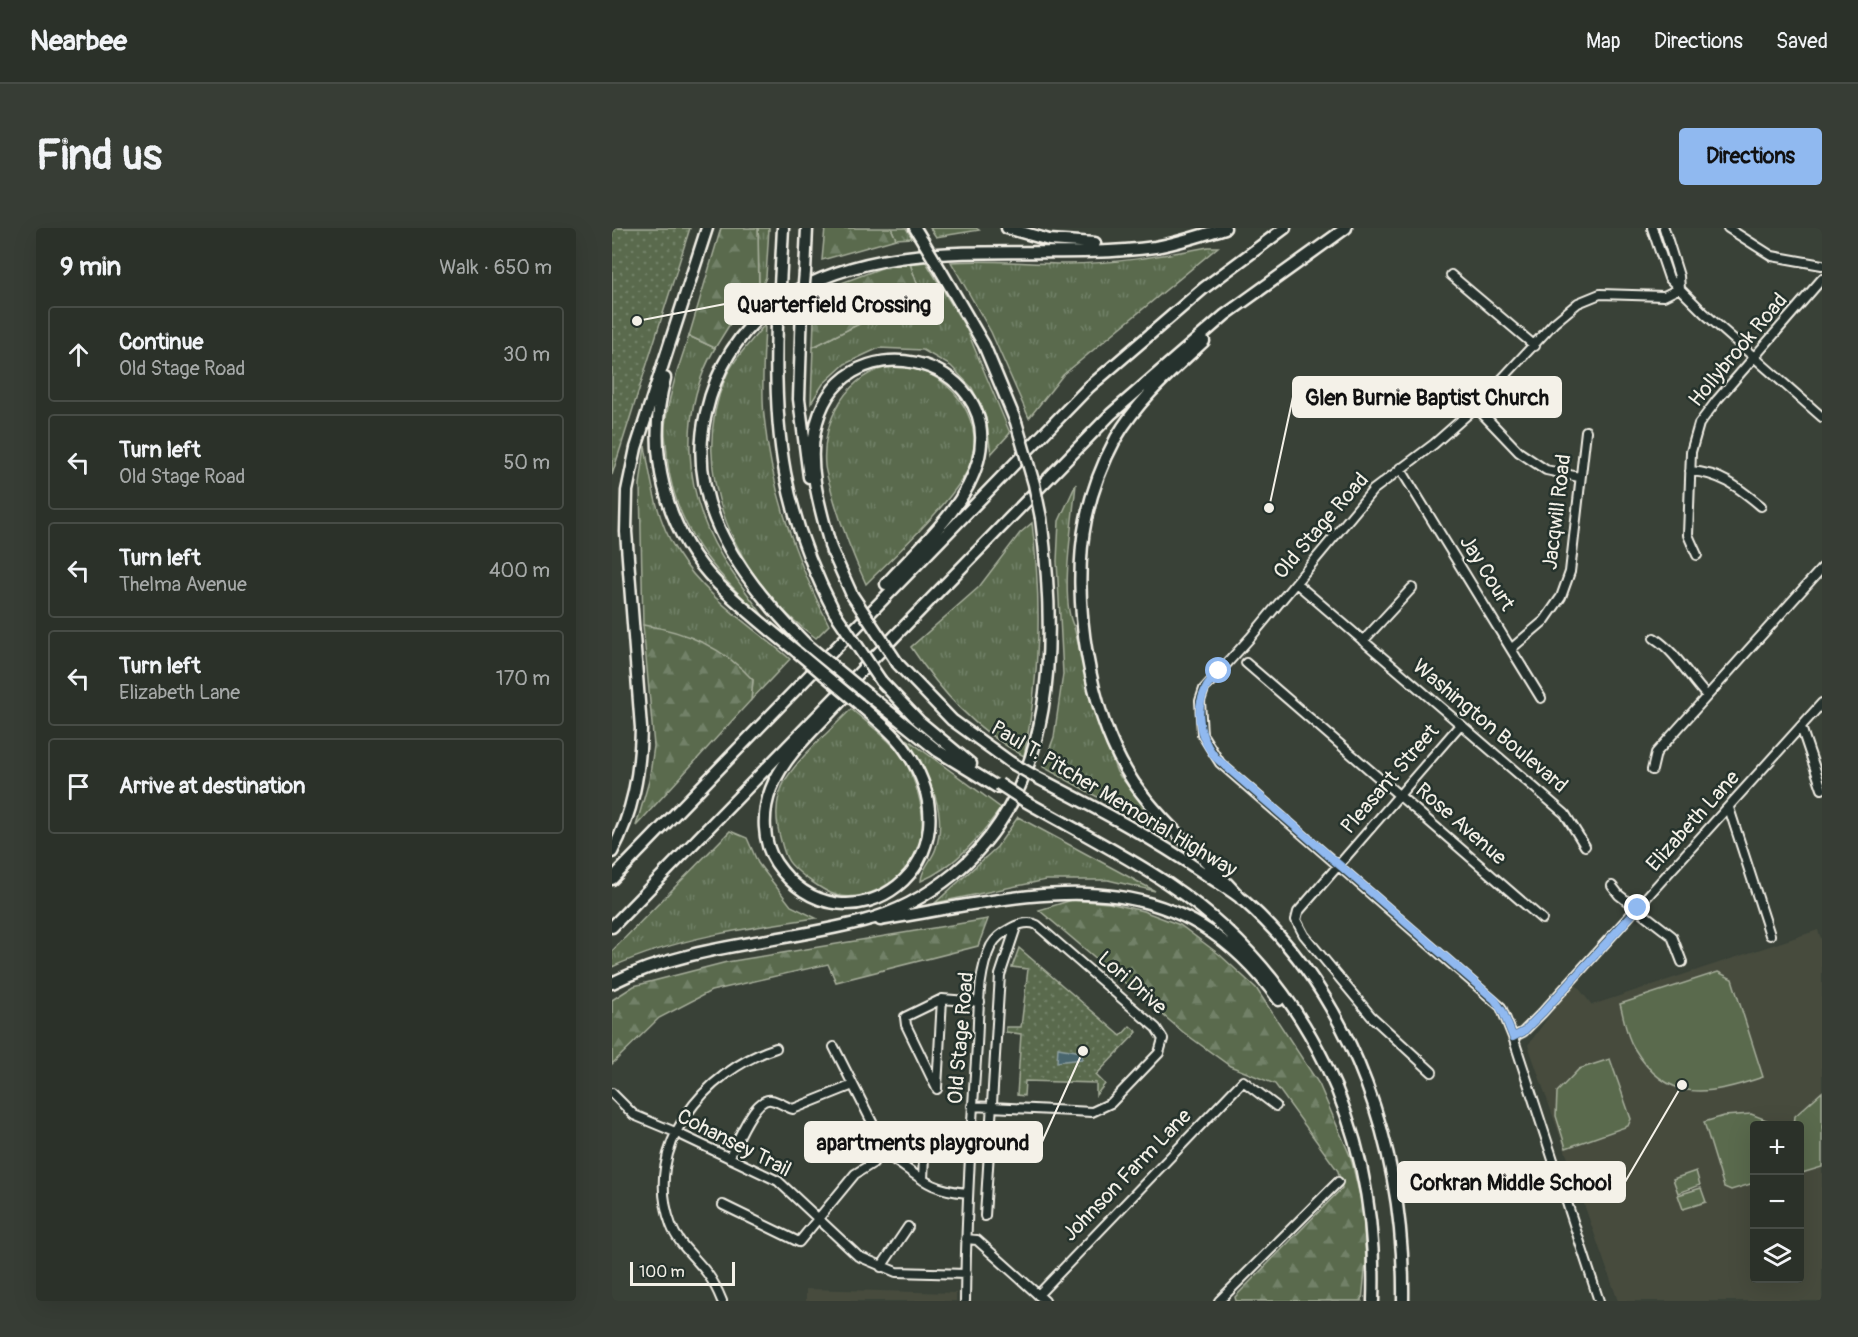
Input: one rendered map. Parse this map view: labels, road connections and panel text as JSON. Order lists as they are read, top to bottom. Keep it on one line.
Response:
{"streets":{"highway":["Paul T. Pitcher Memorial Highway"],"street":["Hollybrook Road","Jacqwill Road","Old Stage Road","Jay Court","Washington Boulevard","Pleasant Street","Elizabeth Lane","Rose Avenue","Lori Drive","Cohansey Trail","Johnson Farm Lane"]},"crossings":[["Jacqwill Road","Jay Court"],["Old Stage Road","Jay Court"],["Old Stage Road","Washington Boulevard"],["Old Stage Road","Pleasant Street"],["Old Stage Road","Lori Drive"],["Old Stage Road","Cohansey Trail"],["Washington Boulevard","Pleasant Street"],["Pleasant Street","Rose Avenue"]],"places":["Quarterfield Crossing","Glen Burnie Baptist Church","apartments playground","Corkran Middle School"],"scale_bar":"100 m","page":{"header":"Nearbee","nav":["Map","Directions","Saved"],"buttons":"Directions","title":"Find us","heading":["9 min","Walk · 650 m"],"list":[["Continue","Old Stage Road","30 m"],["Turn left","Old Stage Road","50 m"],["Turn left","Thelma Avenue","400 m"],["Turn left","Elizabeth Lane","170 m"],"Arrive at destination"],"map_buttons":["+","−"],"scale":"100 m"}}
